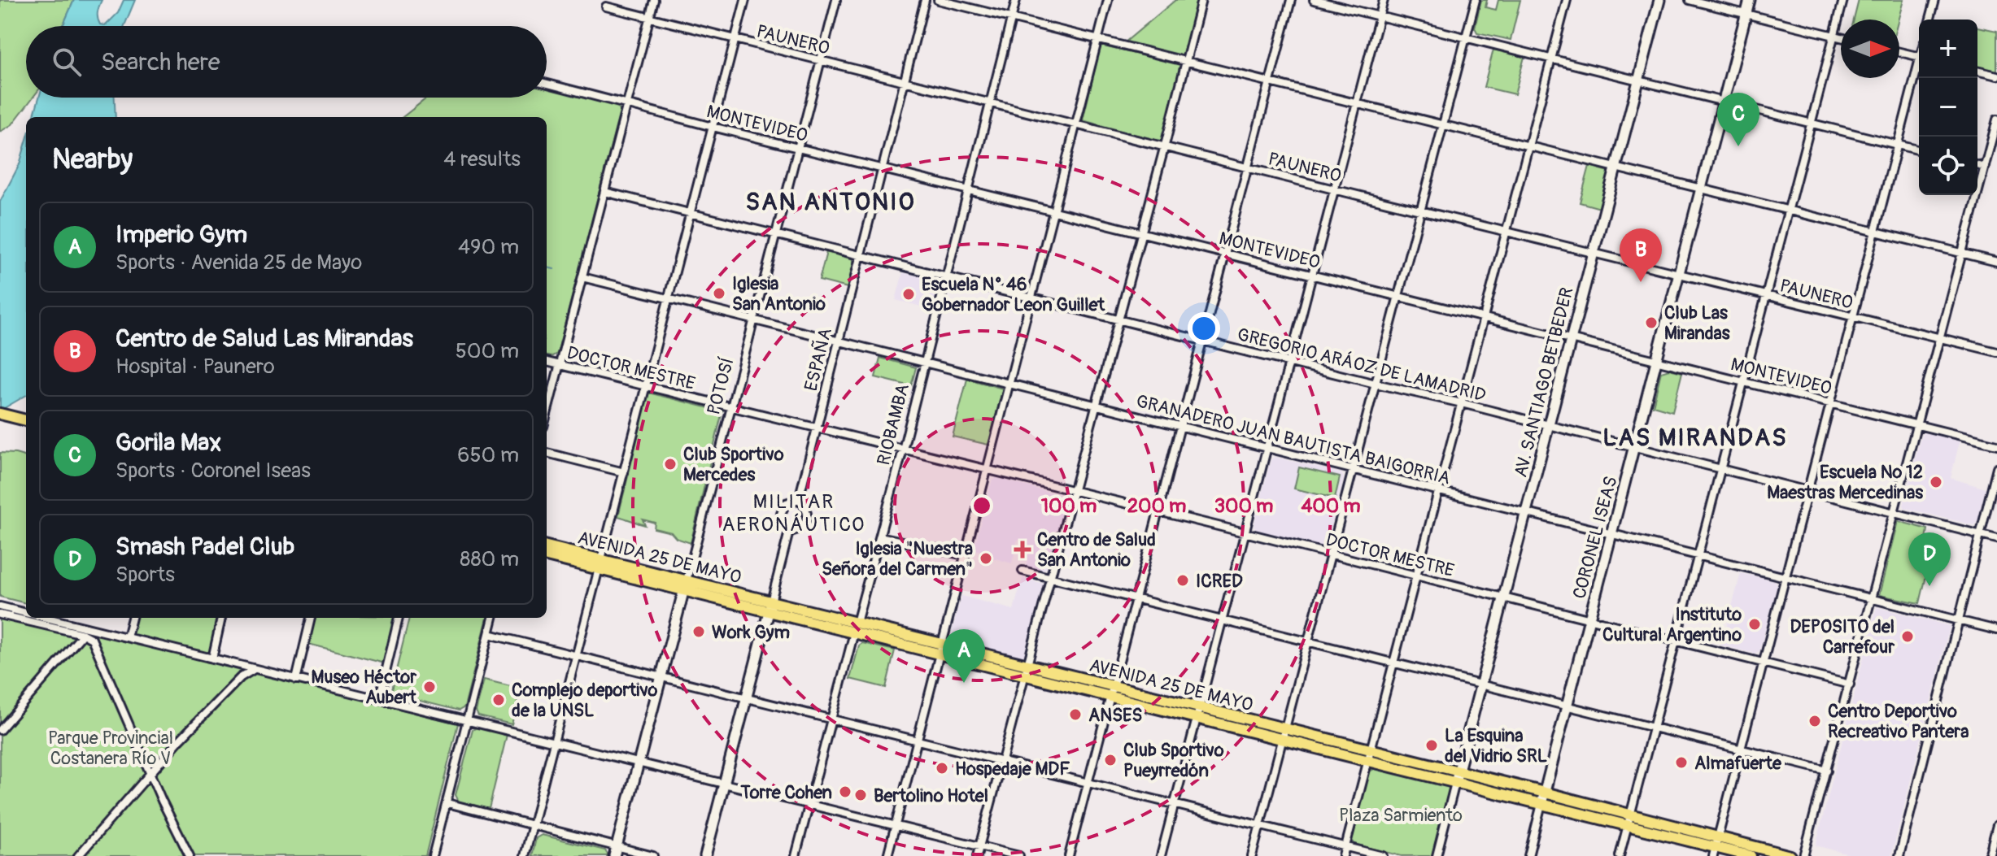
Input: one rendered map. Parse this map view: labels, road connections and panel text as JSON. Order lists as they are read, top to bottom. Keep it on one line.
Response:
{"streets":{"main road":["AVENIDA 25 DE MAYO"],"street":["PAUNERO","MONTEVIDEO","ESPAÑA","GREGORIO ARÁOZ DE LAMADRID","DOCTOR MESTRE","AV. SANTIAGO BETBEDER","POTOSÍ","RIOBAMBA","GRANADERO JUAN BAUTISTA BAIGORRIA","CORONEL ISEAS"]},"crossings":[["PAUNERO","ESPAÑA"],["PAUNERO","AV. SANTIAGO BETBEDER"],["PAUNERO","POTOSÍ"],["PAUNERO","RIOBAMBA"],["PAUNERO","CORONEL ISEAS"],["MONTEVIDEO","ESPAÑA"],["MONTEVIDEO","AV. SANTIAGO BETBEDER"],["MONTEVIDEO","POTOSÍ"],["MONTEVIDEO","RIOBAMBA"],["MONTEVIDEO","CORONEL ISEAS"],["ESPAÑA","GREGORIO ARÁOZ DE LAMADRID"],["ESPAÑA","DOCTOR MESTRE"],["ESPAÑA","GRANADERO JUAN BAUTISTA BAIGORRIA"],["ESPAÑA","AVENIDA 25 DE MAYO"],["GREGORIO ARÁOZ DE LAMADRID","AV. SANTIAGO BETBEDER"],["GREGORIO ARÁOZ DE LAMADRID","POTOSÍ"],["GREGORIO ARÁOZ DE LAMADRID","RIOBAMBA"],["GREGORIO ARÁOZ DE LAMADRID","CORONEL ISEAS"],["DOCTOR MESTRE","AV. SANTIAGO BETBEDER"],["DOCTOR MESTRE","POTOSÍ"],["DOCTOR MESTRE","RIOBAMBA"],["DOCTOR MESTRE","CORONEL ISEAS"],["AV. SANTIAGO BETBEDER","GRANADERO JUAN BAUTISTA BAIGORRIA"],["AV. SANTIAGO BETBEDER","AVENIDA 25 DE MAYO"],["POTOSÍ","GRANADERO JUAN BAUTISTA BAIGORRIA"],["POTOSÍ","AVENIDA 25 DE MAYO"],["RIOBAMBA","GRANADERO JUAN BAUTISTA BAIGORRIA"],["RIOBAMBA","AVENIDA 25 DE MAYO"],["GRANADERO JUAN BAUTISTA BAIGORRIA","CORONEL ISEAS"],["CORONEL ISEAS","AVENIDA 25 DE MAYO"]],"districts":["SAN ANTONIO","LAS MIRANDAS","MILITAR AERONÁUTICO"],"parks":["Parque Provincial Costanera Río V","Plaza Sarmiento"],"places":{"other":["Iglesia San Antonio","Escuela N° 46 Gobernador Leon Guillet","Club Las Mirandas","Club Sportivo Mercedes","Escuela Nº 12 Maestras Mercedinas","Iglesia \"Nuestra Señora del Carmen\"","ICRED","Instituto Cultural Argentino","Work Gym","DEPOSITO del Carrefour","Museo Héctor Aubert","Complejo deportivo de la UNSL","ANSES","Centro Deportivo Recreativo Pantera","La Esquina del Vidrio SRL","Club Sportivo Pueyrredón","Almafuerte","Hospedaje MDF","Torre Cohen","Bertolino Hotel"],"health":["Centro de Salud San Antonio"]},"north":"right","page":{"map_buttons":["+","−"],"search":"Search here","pins":["C","B","D","A"],"heading":["Nearby","4 results"],"list":[{"mark":"A","name":"Imperio Gym","note":"Sports · Avenida 25 de Mayo","value":"490 m"},{"mark":"B","name":"Centro de Salud Las Mirandas","note":"Hospital · Paunero","value":"500 m"},{"mark":"C","name":"Gorila Max","note":"Sports · Coronel Iseas","value":"650 m"},{"mark":"D","name":"Smash Padel Club","note":"Sports","value":"880 m"}]},"rings":["100 m","200 m","300 m","400 m"]}
